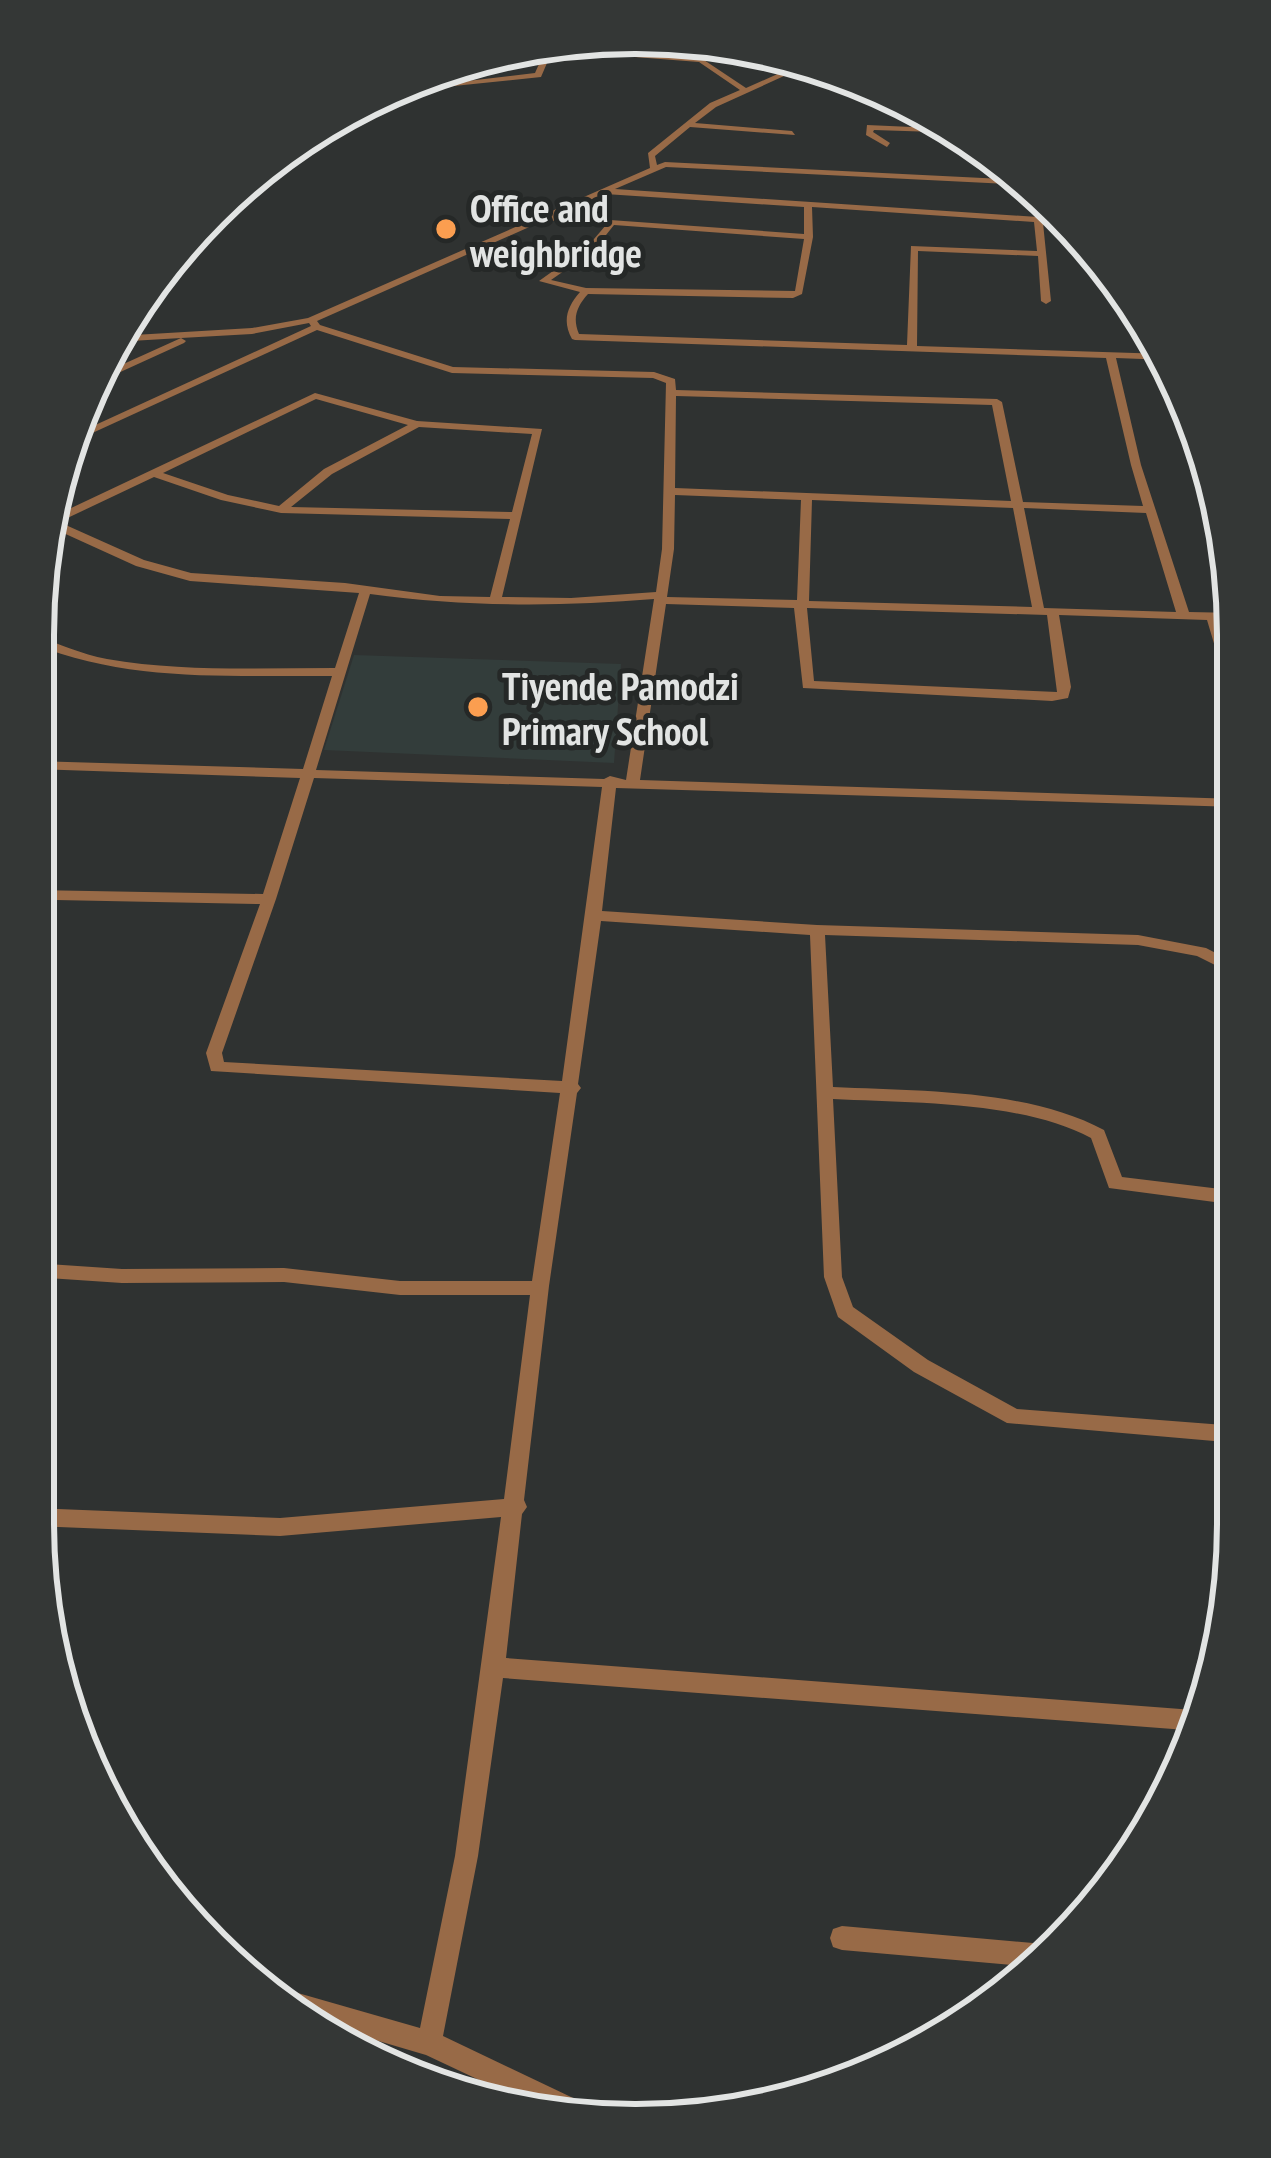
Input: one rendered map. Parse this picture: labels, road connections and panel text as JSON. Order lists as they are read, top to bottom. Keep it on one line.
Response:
{"places":["Office and weighbridge","Tiyende Pamodzi Primary School"]}
